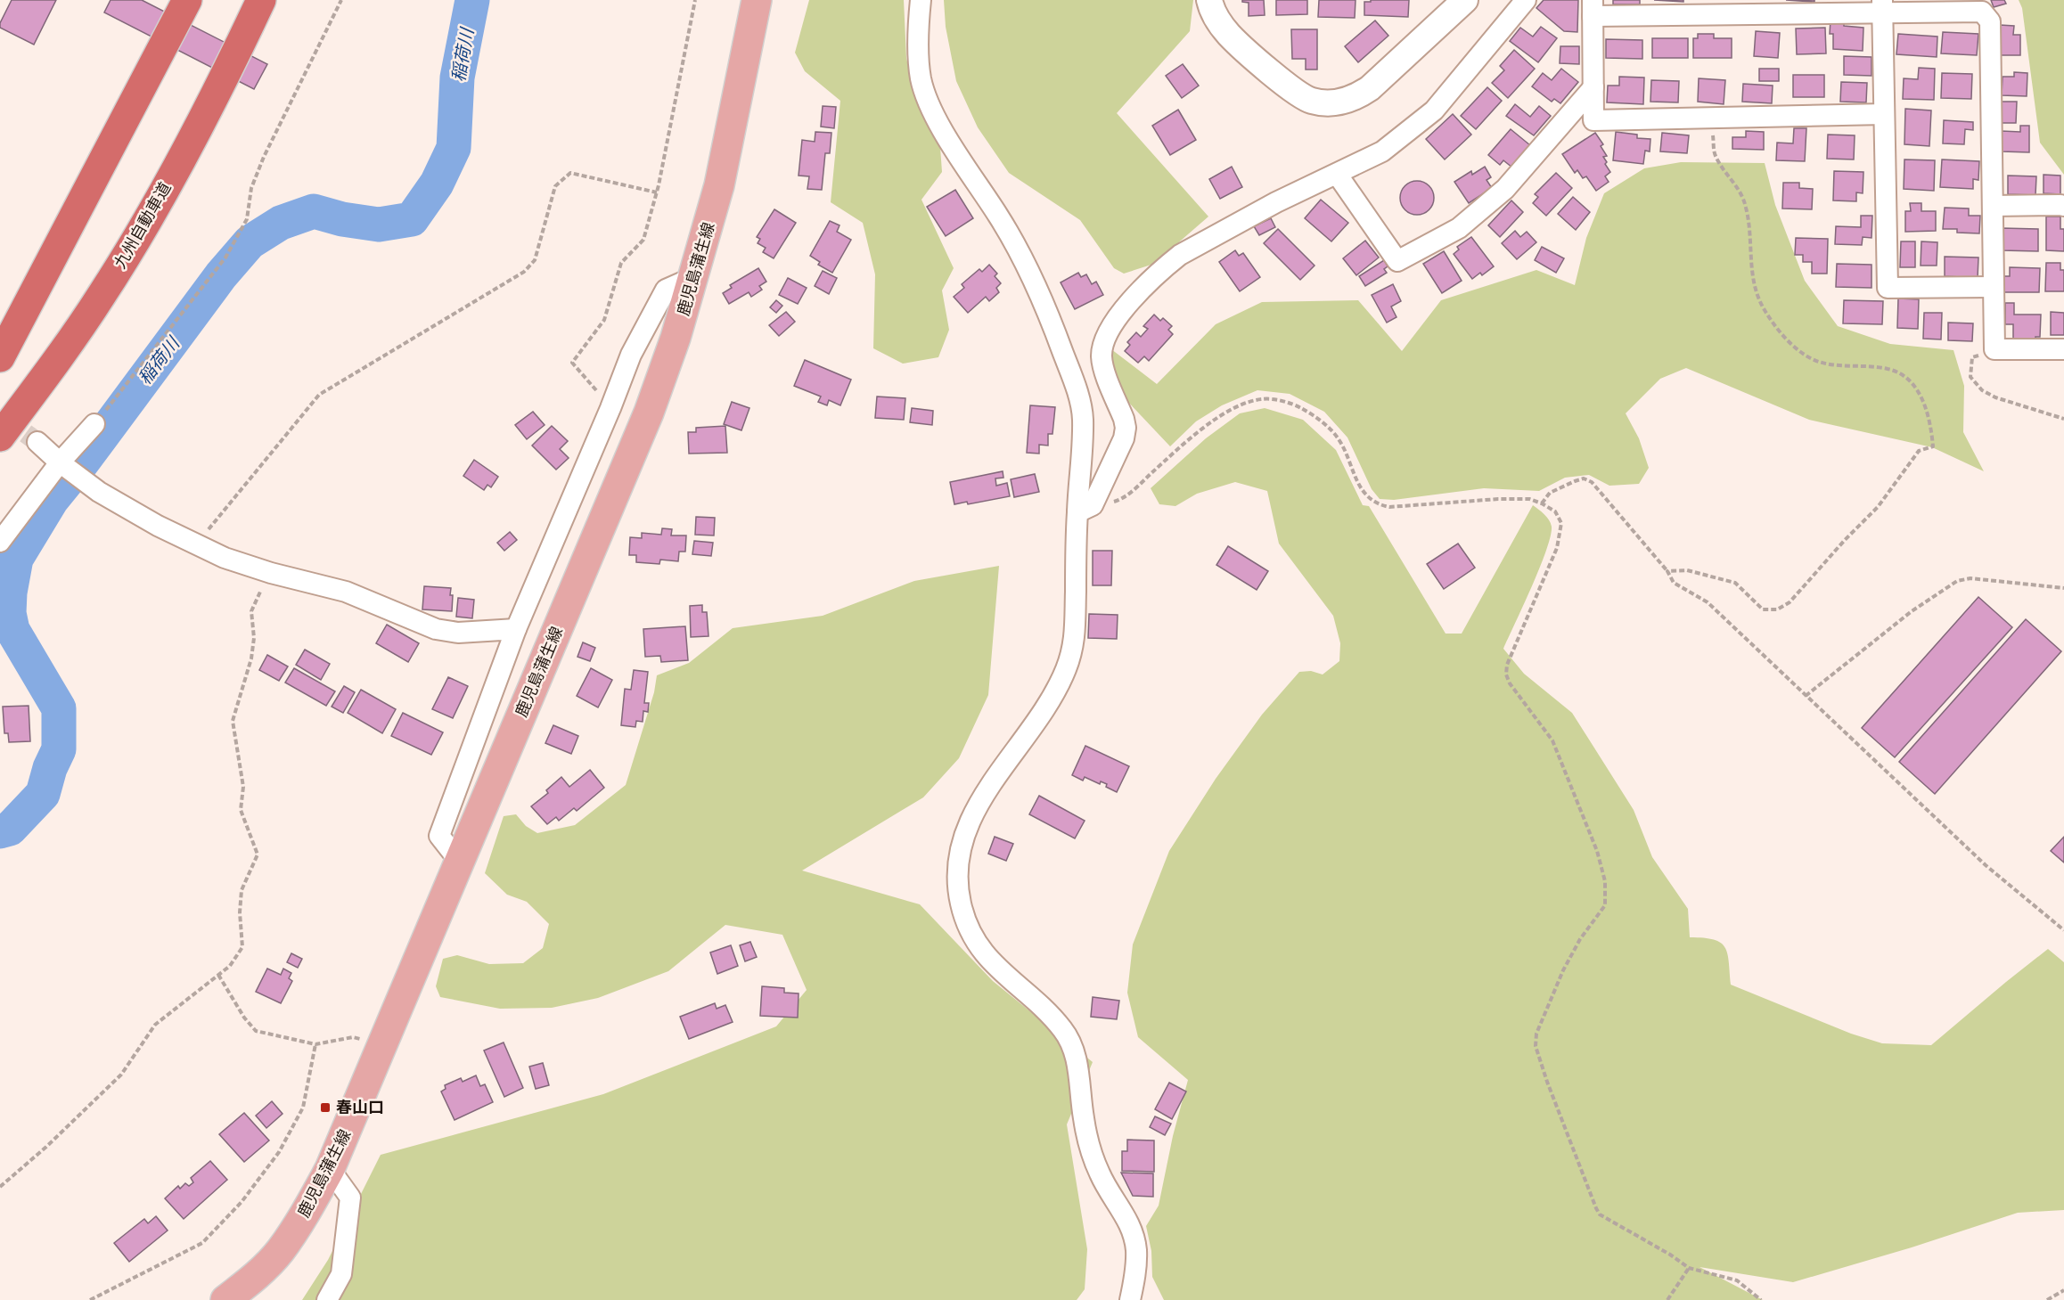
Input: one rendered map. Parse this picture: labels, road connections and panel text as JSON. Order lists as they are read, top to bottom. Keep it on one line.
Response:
{"streets":{"highway":["九州自動車道"],"main road":["鹿児島蒲生線"]},"water":["稲荷川"],"places":{"transit":["春山口"]}}
